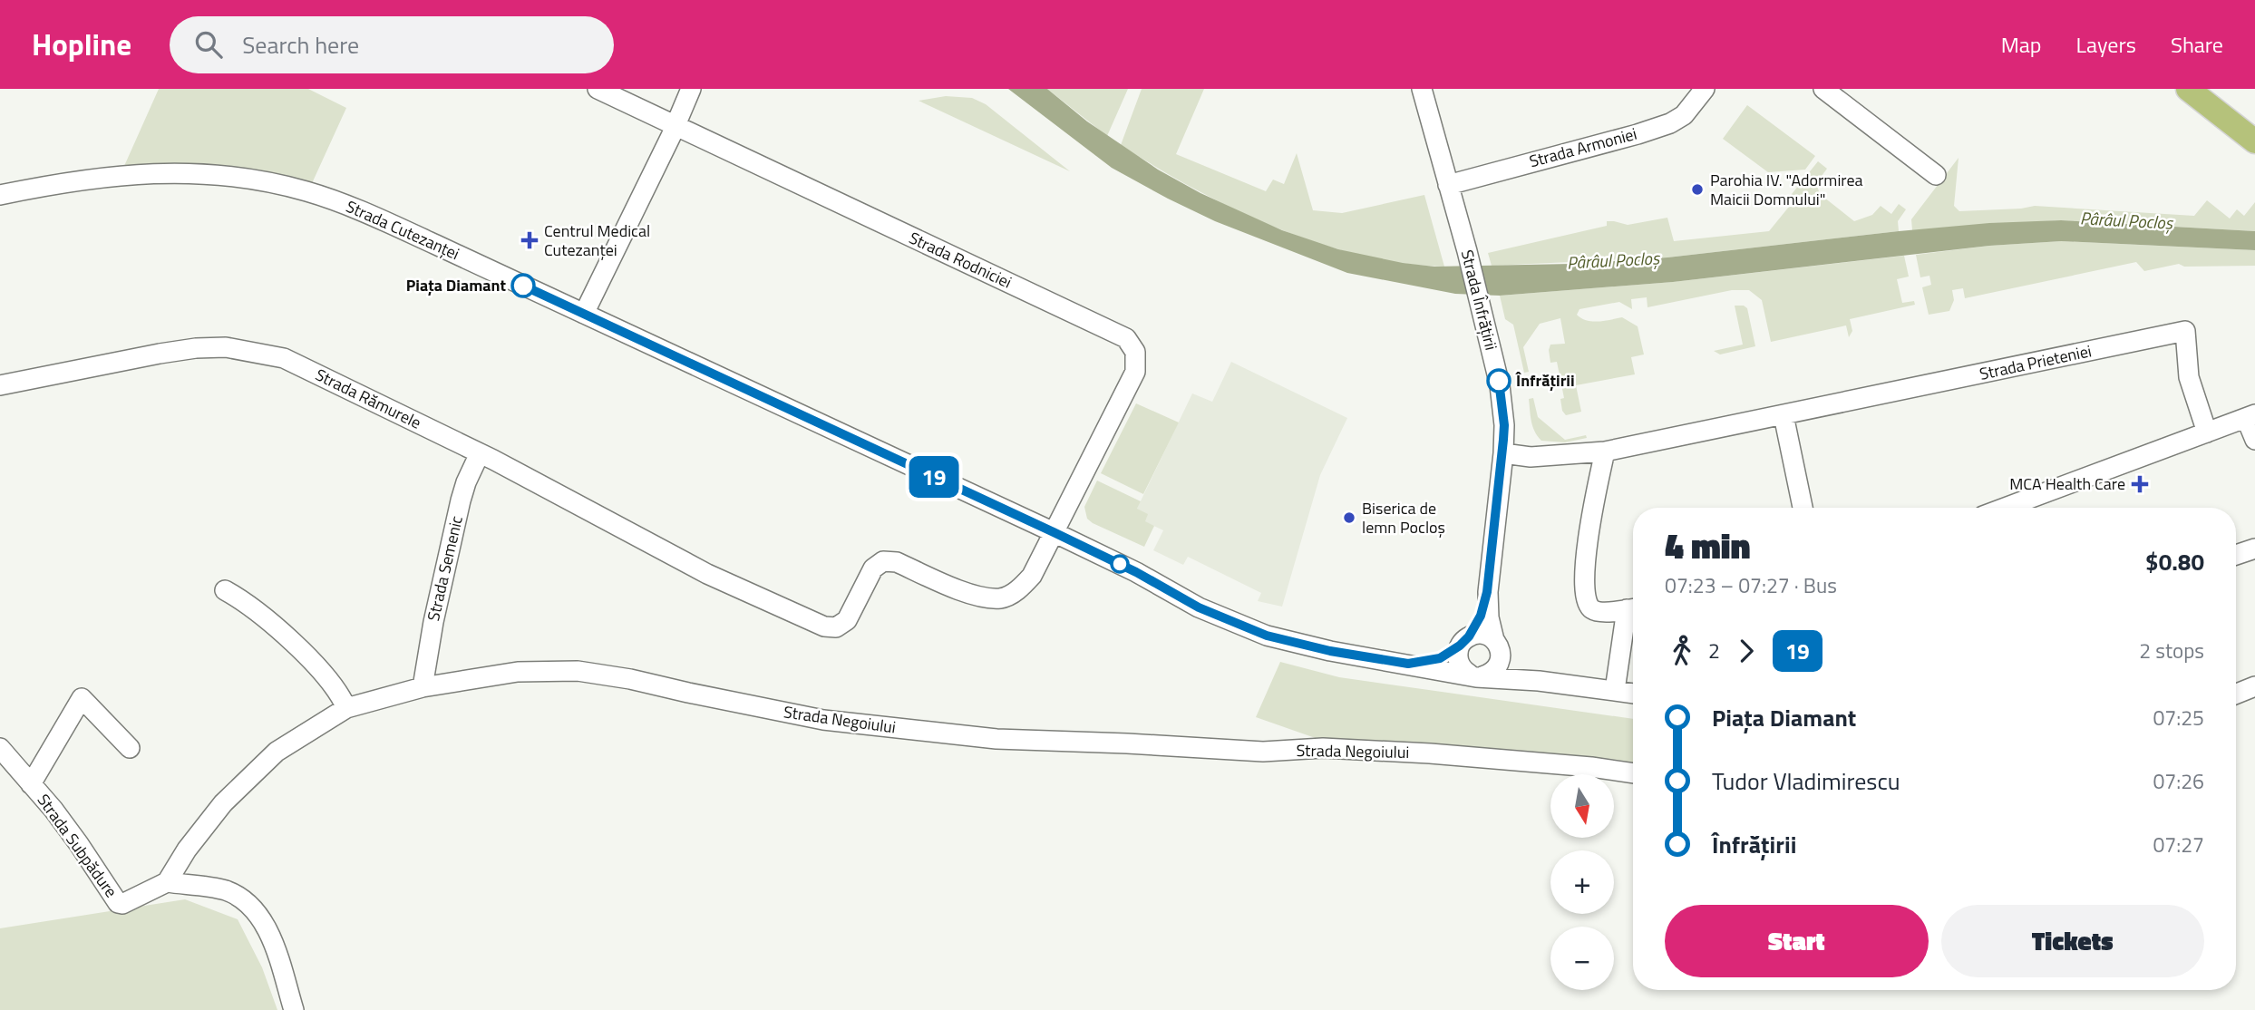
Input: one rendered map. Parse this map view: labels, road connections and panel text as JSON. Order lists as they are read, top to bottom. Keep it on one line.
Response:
{"streets":{"street":["Strada Armoniei","Strada Cutezanței","Strada Rodniciei","Strada Înfrățirii","Strada Prieteniei","Strada Rămurele","Strada Semenic","Strada Negoiului","Strada Subpădure"]},"crossings":[["Strada Armoniei","Strada Înfrățirii"],["Strada Cutezanței","Strada Rodniciei"],["Strada Cutezanței","Strada Înfrățirii"],["Strada Rodniciei","Strada Rămurele"],["Strada Înfrățirii","Strada Prieteniei"],["Strada Rămurele","Strada Semenic"],["Strada Semenic","Strada Negoiului"],["Strada Negoiului","Strada Subpădure"]],"water":["Pârâul Pocloș"],"places":{"other":["Parohia IV. \"Adormirea Maicii Domnului\"","Piața Diamant","Înfrățirii","Biserica de lemn Pocloș"],"health":["Centrul Medical Cutezanței","MCA Health Care"]},"lines":["bus line 19"],"north":"bottom","page":{"header":"Hopline","search":"Search here","nav":["Map","Layers","Share"],"on_map":"19","heading":["4 min","07:23 – 07:27 · Bus","$0.80"],"legs":["2","19","2 stops"],"list":[{"name":"Piața Diamant","value":"07:25"},{"name":"Tudor Vladimirescu","value":"07:26"},{"name":"Înfrățirii","value":"07:27"}],"map_buttons":["+","−"],"buttons":["Start","Tickets"]}}
